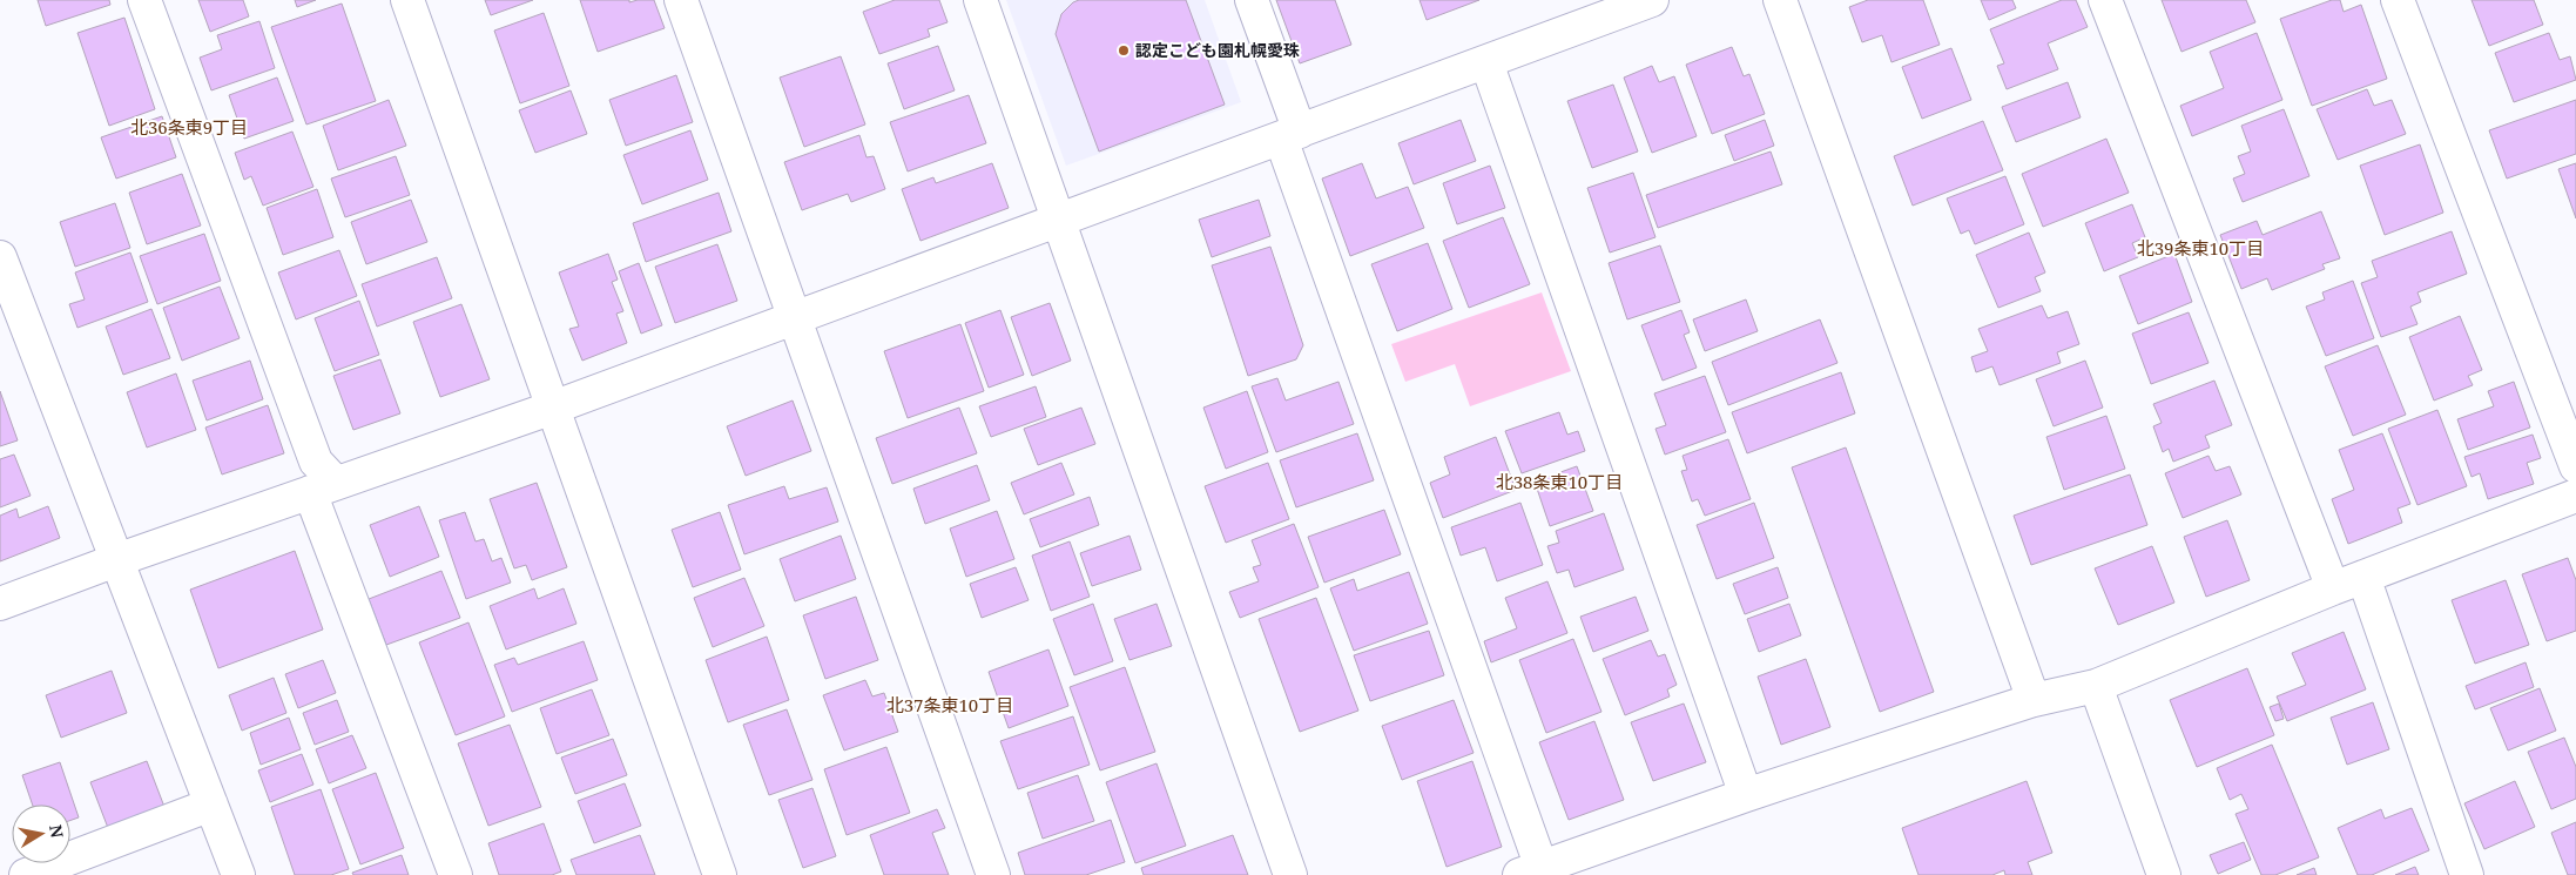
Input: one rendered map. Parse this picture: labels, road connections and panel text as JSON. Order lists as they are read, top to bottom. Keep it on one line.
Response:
{"districts":["北36条東9丁目","北39条東10丁目","北38条東10丁目","北37条東10丁目"],"places":["認定こども園札幌愛珠"],"north":"right"}
